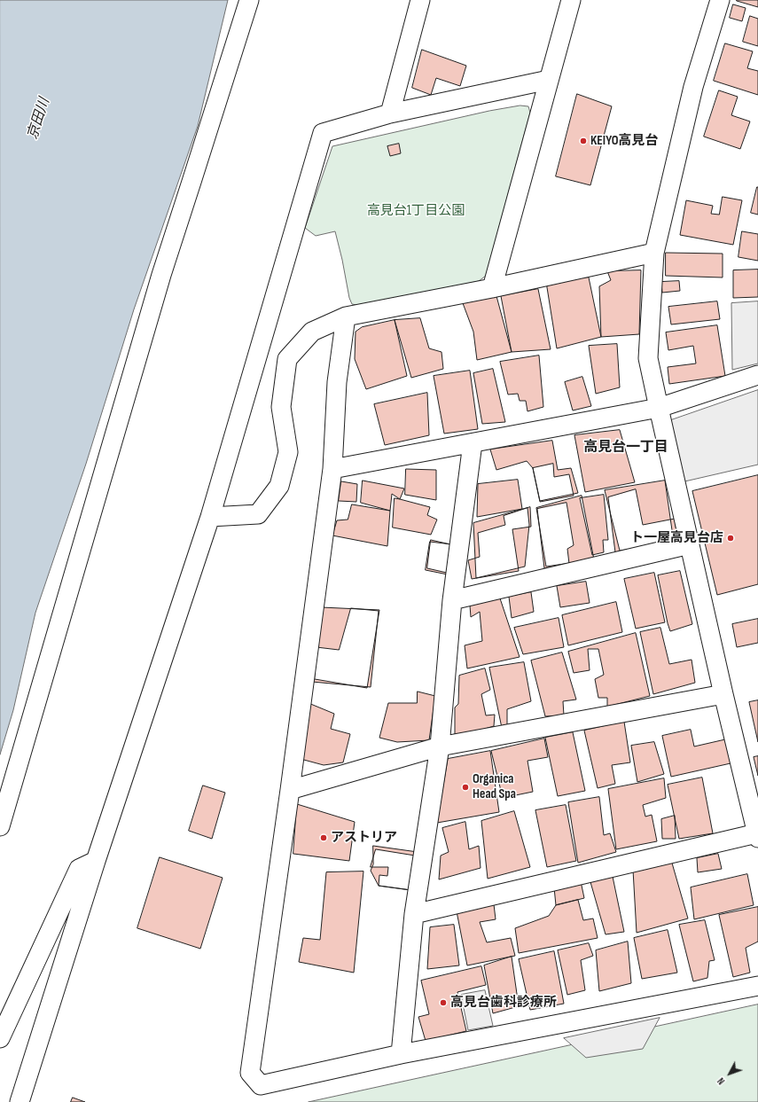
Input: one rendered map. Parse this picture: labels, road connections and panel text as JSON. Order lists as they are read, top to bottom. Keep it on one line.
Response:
{"districts":["高見台一丁目"],"water":["京田川"],"parks":["高見台1丁目公園"],"places":["KEIYO高見台","ト一屋高見台店","Organica Head Spa","アストリア","高見台歯科診療所"],"north":"bottom left"}
